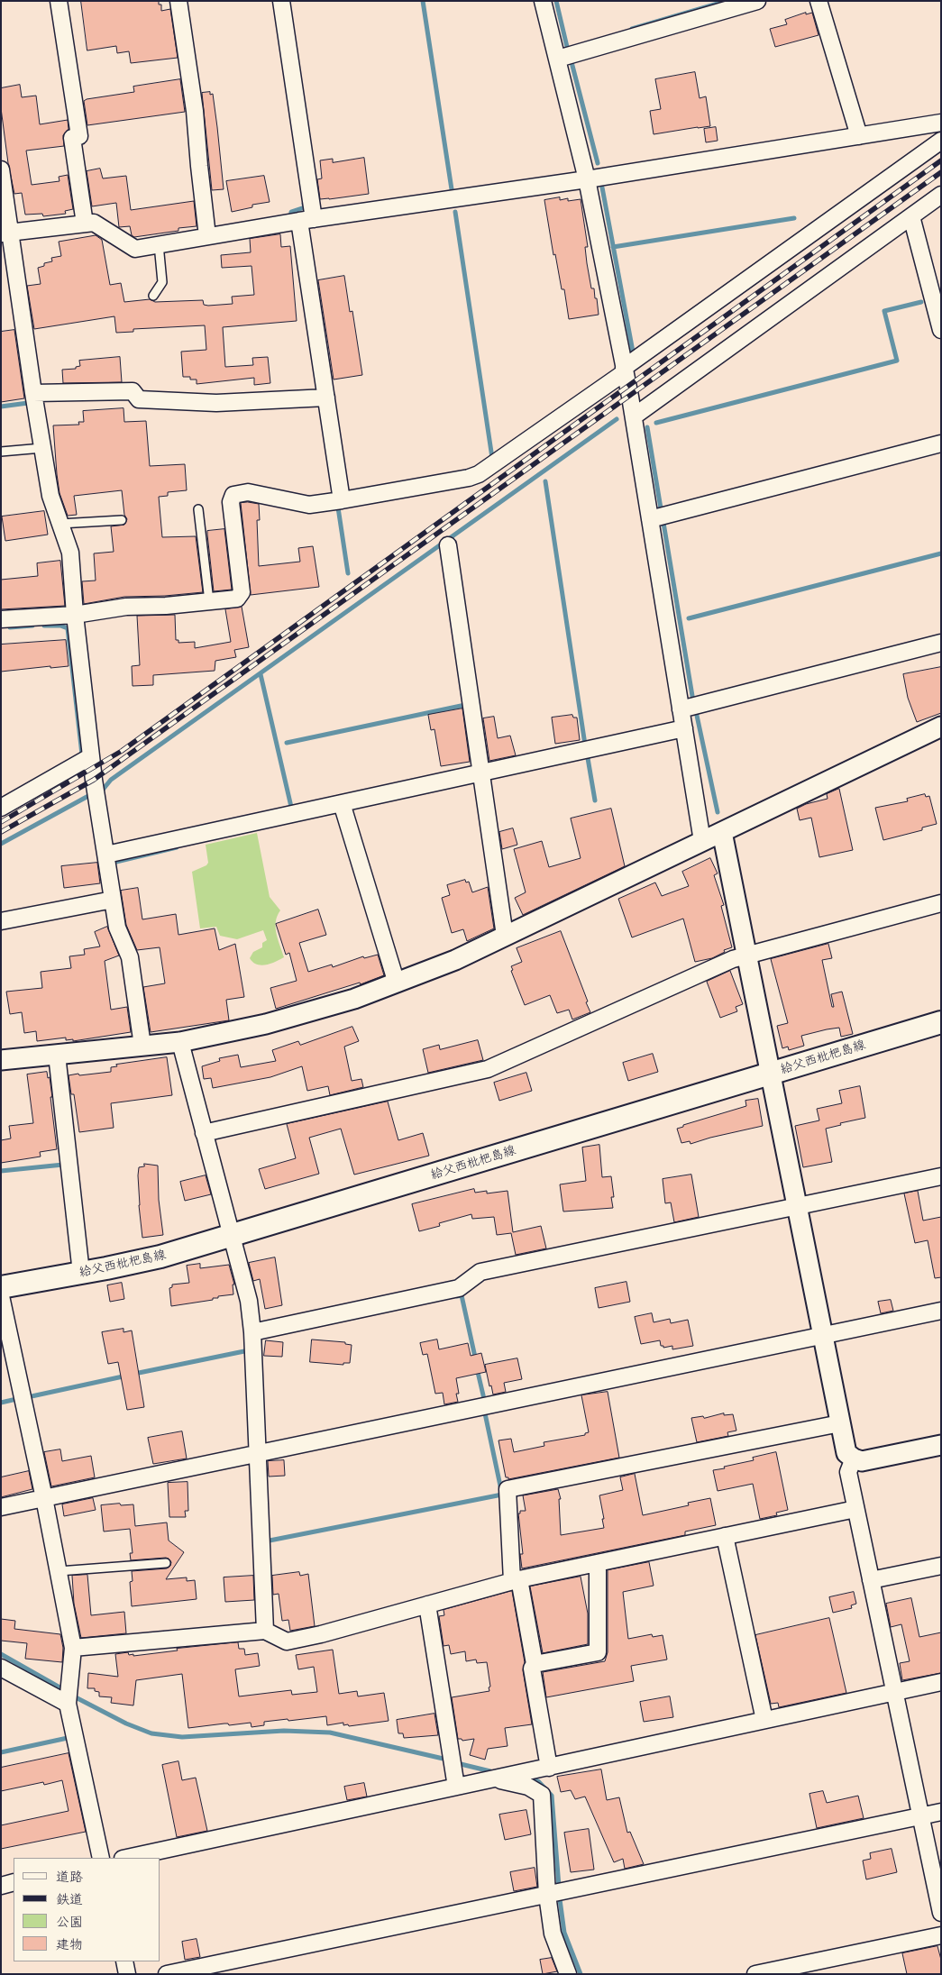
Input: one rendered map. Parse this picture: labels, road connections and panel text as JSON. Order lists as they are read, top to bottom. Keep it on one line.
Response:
{"streets":{"main road":["給父西枇杷島線"]},"legend":["道路","鉄道","公園","建物"]}
